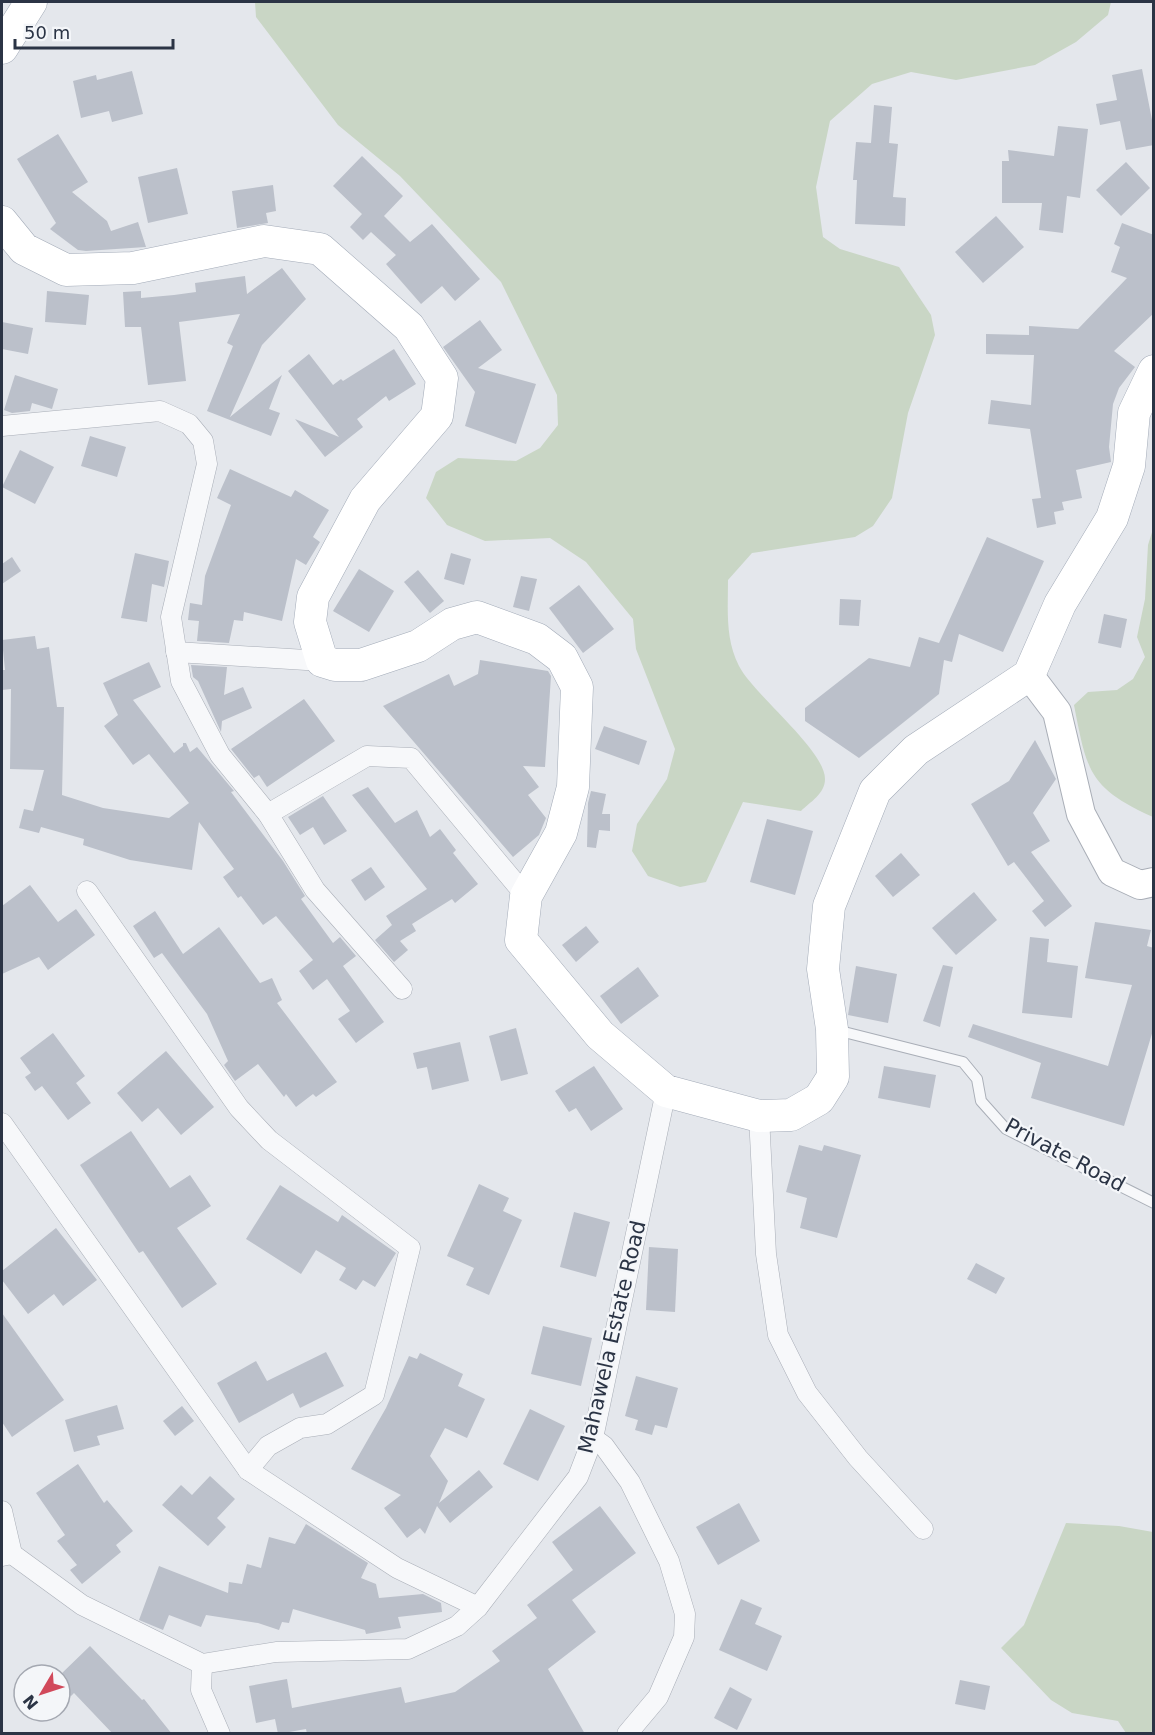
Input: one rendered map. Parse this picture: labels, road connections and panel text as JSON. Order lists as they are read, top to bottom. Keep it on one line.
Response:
{"streets":{"street":["Mahawela Estate Road"],"lane":["Private Road"]},"scale_bar":"50 m","north":"bottom left"}
